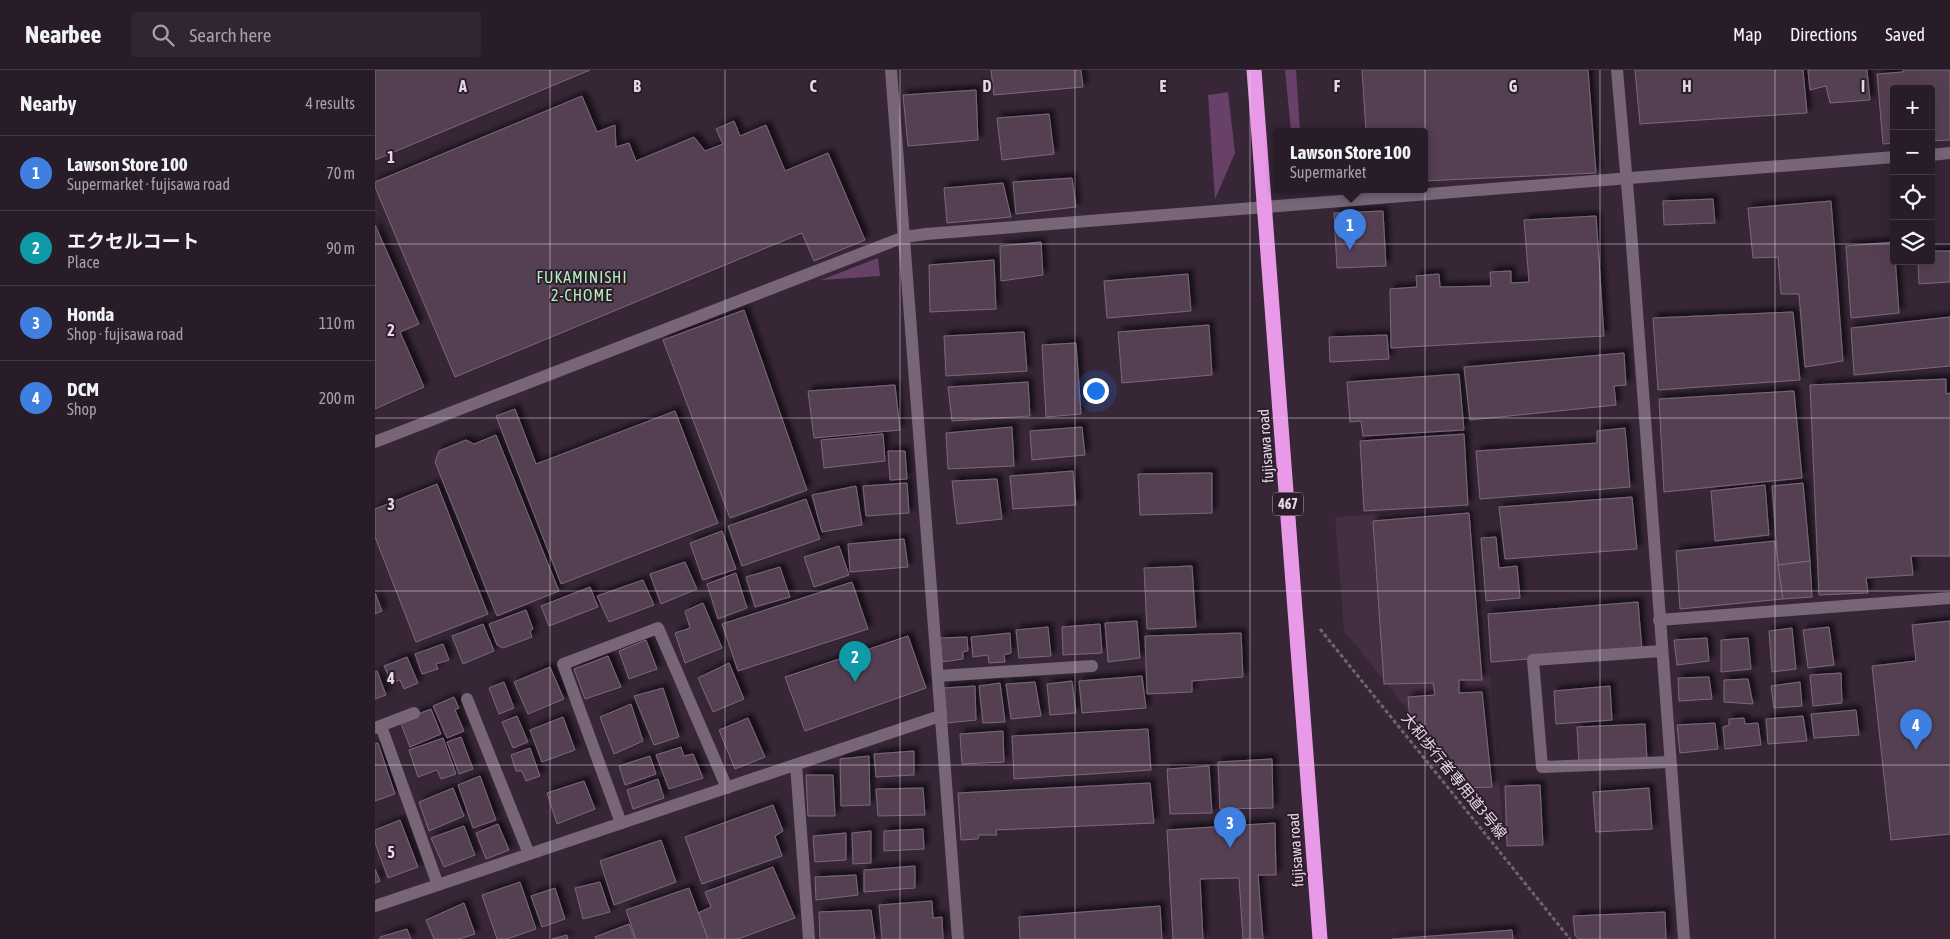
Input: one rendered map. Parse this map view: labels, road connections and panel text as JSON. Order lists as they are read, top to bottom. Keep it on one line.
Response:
{"streets":{"highway":["fujisawa road","467"],"path":["大和歩行者専用道3号線"]},"districts":["FUKAMINISHI 2-CHOME"],"page":{"header":"Nearbee","search":"Search here","nav":["Map","Directions","Saved"],"heading":["Nearby","4 results"],"map_buttons":["+","−"],"popup":["Lawson Store 100","Supermarket"],"list":[{"mark":"1","name":"Lawson Store 100","note":"Supermarket · fujisawa road","value":"70 m"},{"mark":"2","name":"エクセルコート","note":"Place","value":"90 m"},{"mark":"3","name":"Honda","note":"Shop · fujisawa road","value":"110 m"},{"mark":"4","name":"DCM","note":"Shop","value":"200 m"}],"pins":["1","2","4","3"]},"grid":{"columns":["A","B","C","D","E","F","G","H","I"],"rows":["1","2","3","4","5"]}}
